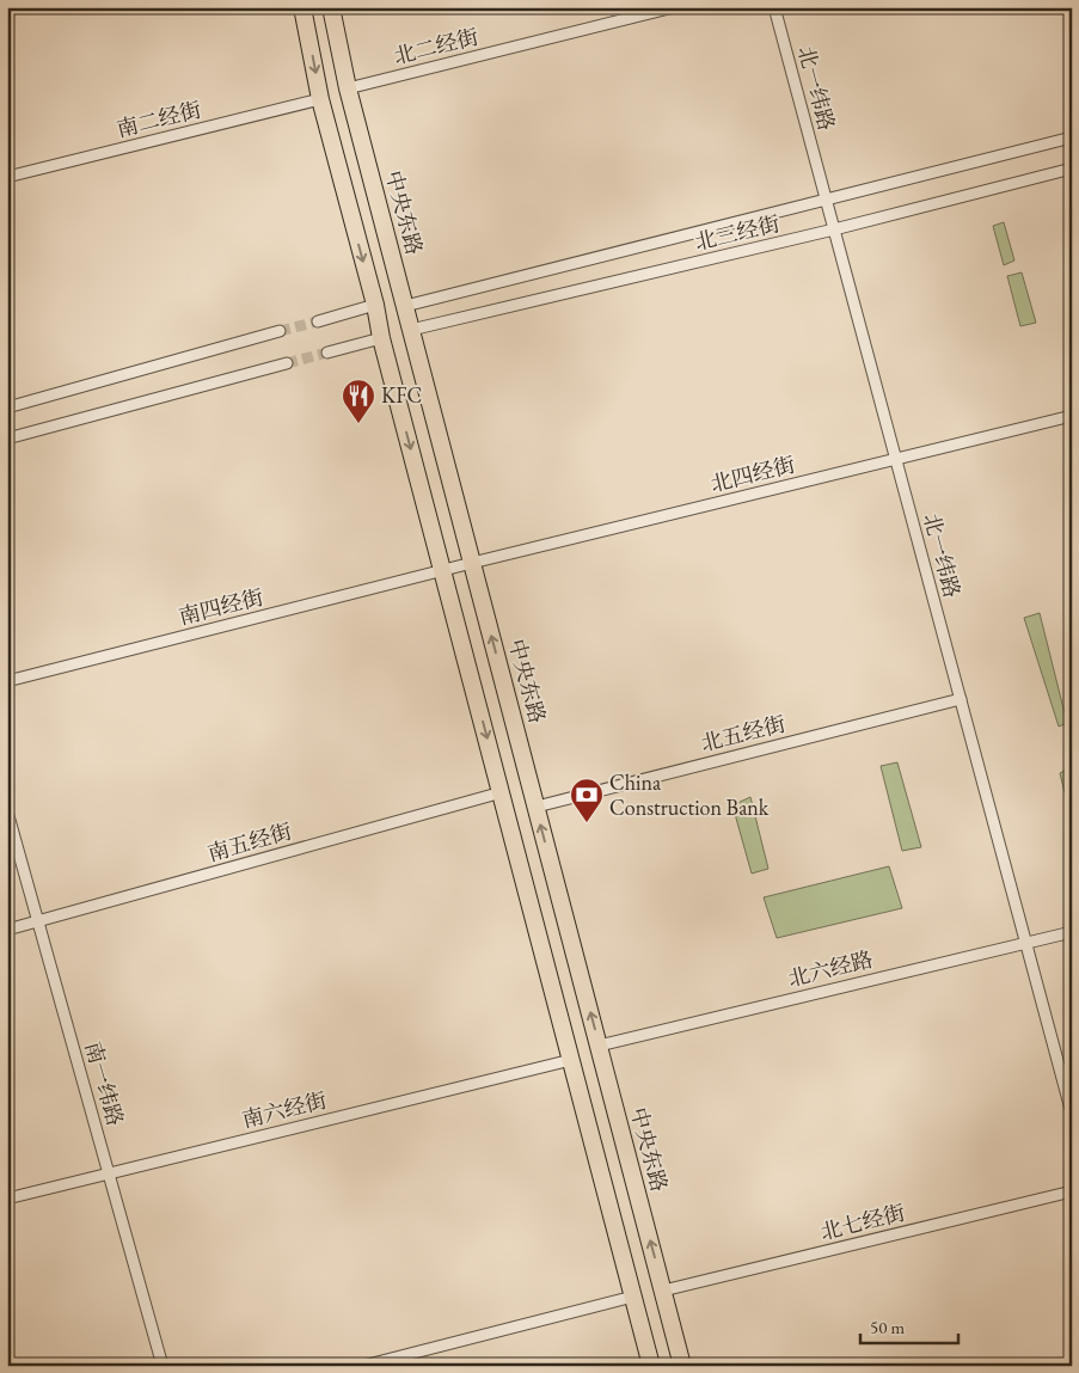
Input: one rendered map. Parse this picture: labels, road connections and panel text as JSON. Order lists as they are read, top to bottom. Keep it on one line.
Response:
{"streets":{"main road":["中央东路"],"street":["北二经街","北一纬路","南二经街","北三经街","北四经街","南四经街","北五经街","南五经街","北六经路","南一纬路","南六经街","北七经街"]},"crossings":[["北二经街","中央东路"],["北一纬路","北三经街"],["北一纬路","北四经街"],["北一纬路","北五经街"],["北一纬路","北六经路"],["中央东路","北三经街"],["中央东路","北四经街"],["中央东路","北五经街"],["中央东路","北六经路"],["中央东路","北七经街"],["北四经街","南四经街"],["南五经街","南一纬路"],["南一纬路","南六经街"]],"places":{"restaurant":["KFC"],"bank":["China Construction Bank"]},"scale_bar":"50 m"}
